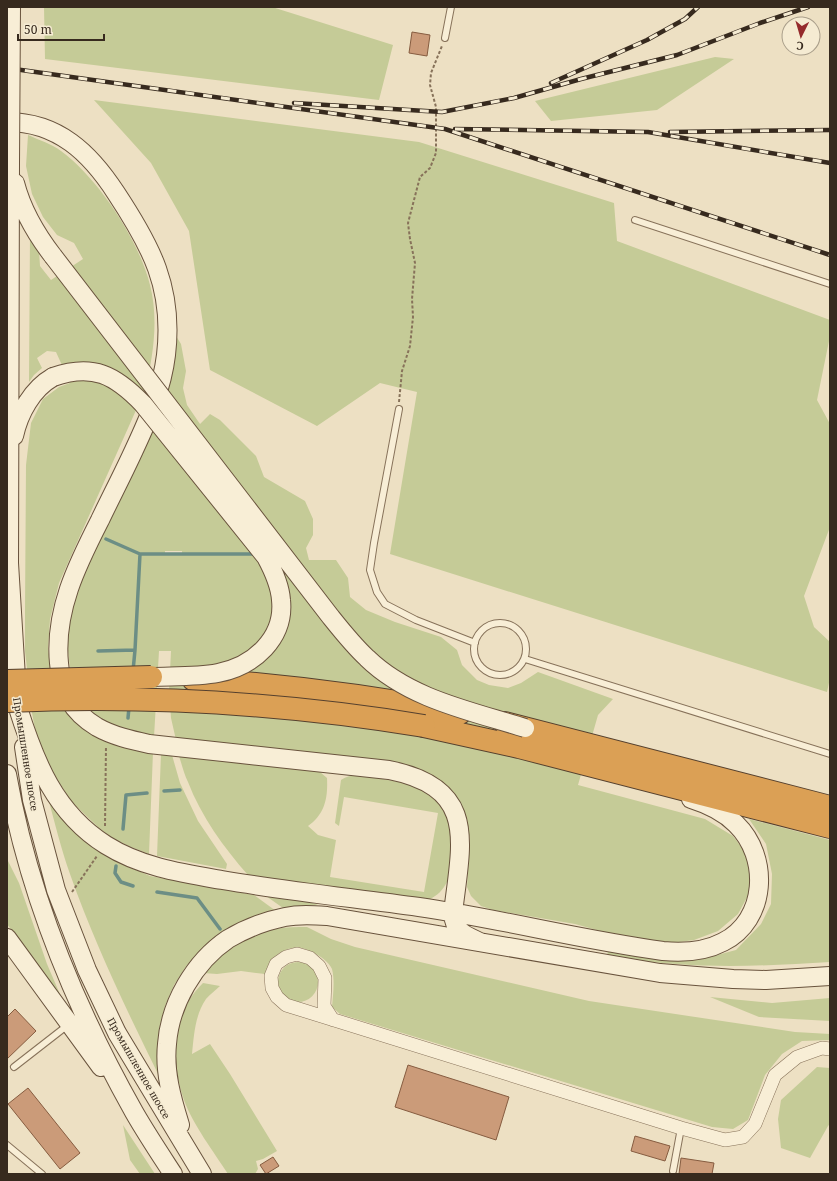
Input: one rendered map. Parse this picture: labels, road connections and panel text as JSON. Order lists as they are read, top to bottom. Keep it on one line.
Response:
{"streets":{"main road":["Промышленное шоссе"]},"scale_bar":"50 m","north":"bottom"}
